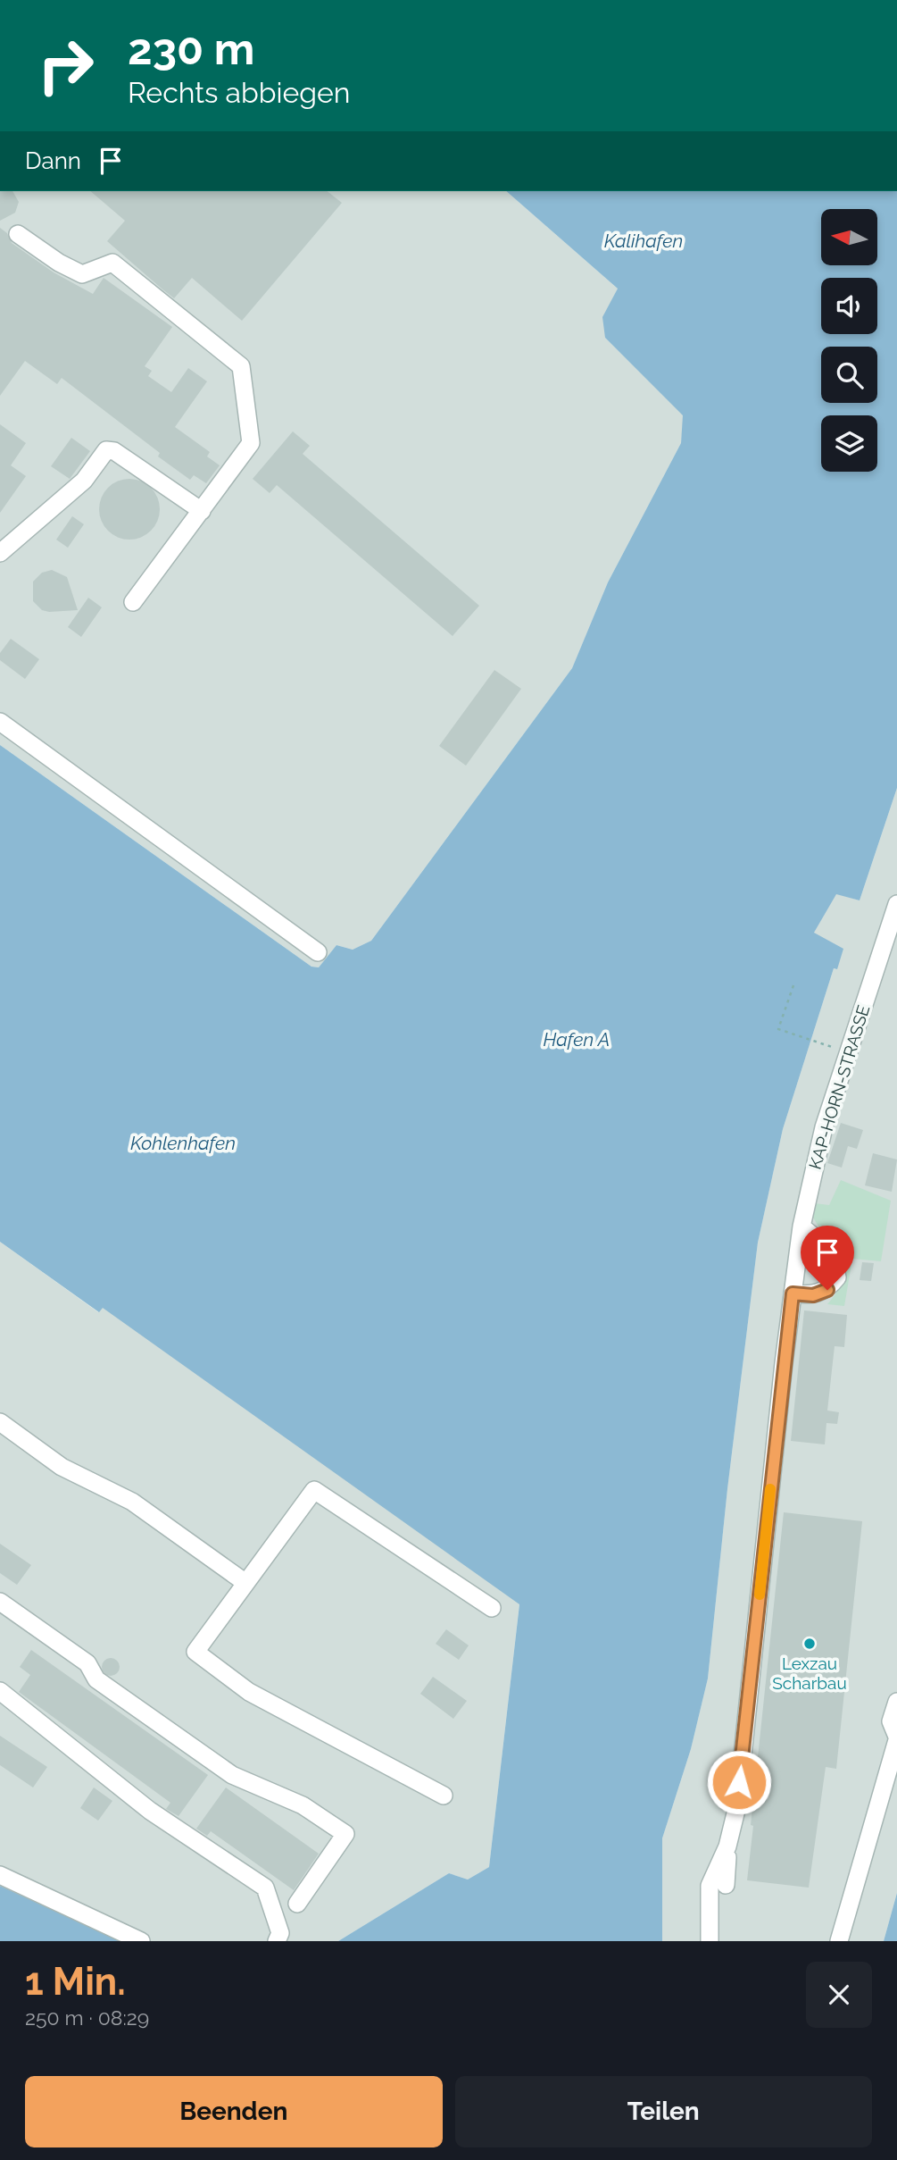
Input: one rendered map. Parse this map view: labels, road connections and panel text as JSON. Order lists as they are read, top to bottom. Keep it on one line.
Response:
{"streets":{"street":["KAP-HORN-STRASSE"]},"water":["Kalihafen","Hafen A","Kohlenhafen"],"places":["Lexzau Scharbau"],"north":"left","page":{"turn":["230 m","Rechts abbiegen"],"then":"Dann","heading":["1 Min.","250 m · 08:29"],"buttons":["Beenden","Teilen"]}}
